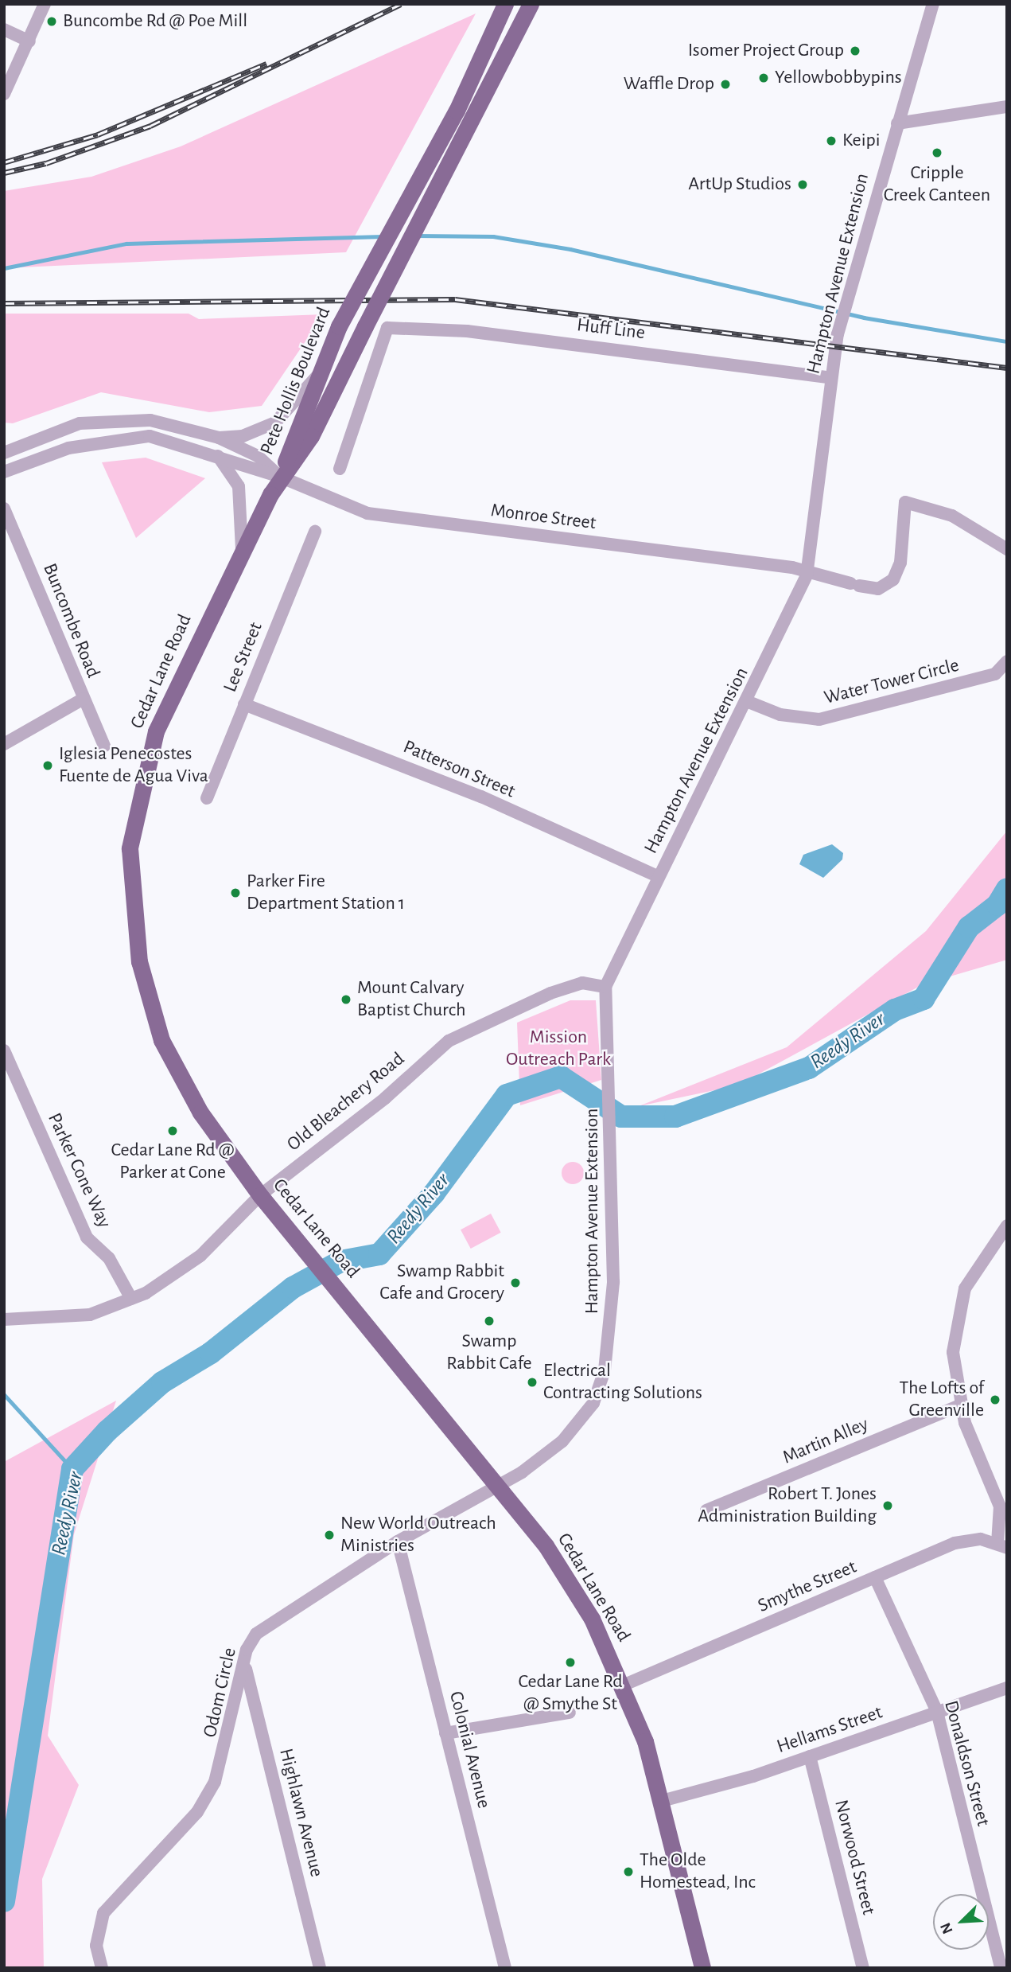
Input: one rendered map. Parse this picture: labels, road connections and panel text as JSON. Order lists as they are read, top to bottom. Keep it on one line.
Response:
{"streets":{"main road":["Pete Hollis Boulevard","Cedar Lane Road"],"street":["Hampton Avenue Extension","Huff Line","Monroe Street","Buncombe Road","Lee Street","Water Tower Circle","Patterson Street","Old Bleachery Road","Parker Cone Way","Martin Alley","Smythe Street","Odom Circle","Hellams Street","Colonial Avenue","Donaldson Street","Highlawn Avenue","Norwood Street"]},"crossings":[["Hampton Avenue Extension","Huff Line"],["Hampton Avenue Extension","Monroe Street"],["Hampton Avenue Extension","Cedar Lane Road"],["Hampton Avenue Extension","Water Tower Circle"],["Hampton Avenue Extension","Patterson Street"],["Hampton Avenue Extension","Old Bleachery Road"],["Hampton Avenue Extension","Odom Circle"],["Pete Hollis Boulevard","Monroe Street"],["Pete Hollis Boulevard","Cedar Lane Road"],["Monroe Street","Cedar Lane Road"],["Lee Street","Patterson Street"],["Cedar Lane Road","Old Bleachery Road"],["Cedar Lane Road","Smythe Street"],["Cedar Lane Road","Odom Circle"],["Cedar Lane Road","Hellams Street"],["Old Bleachery Road","Parker Cone Way"],["Smythe Street","Donaldson Street"],["Odom Circle","Colonial Avenue"],["Odom Circle","Highlawn Avenue"],["Hellams Street","Donaldson Street"],["Hellams Street","Norwood Street"]],"water":["Reedy River"],"parks":["Mission Outreach Park"],"places":["Buncombe Rd @ Poe Mill","Isomer Project Group","Yellowbobbypins","Waffle Drop","Keipi","Cripple Creek Canteen","ArtUp Studios","Iglesia Penecostes Fuente de Agua Viva","Parker Fire Department Station 1","Mount Calvary Baptist Church","Cedar Lane Rd @ Parker at Cone","Swamp Rabbit Cafe and Grocery","Swamp Rabbit Cafe","Electrical Contracting Solutions","The Lofts of Greenville","Robert T. Jones Administration Building","New World Outreach Ministries","Cedar Lane Rd @ Smythe St","The Olde Homestead, Inc"],"north":"bottom left"}
